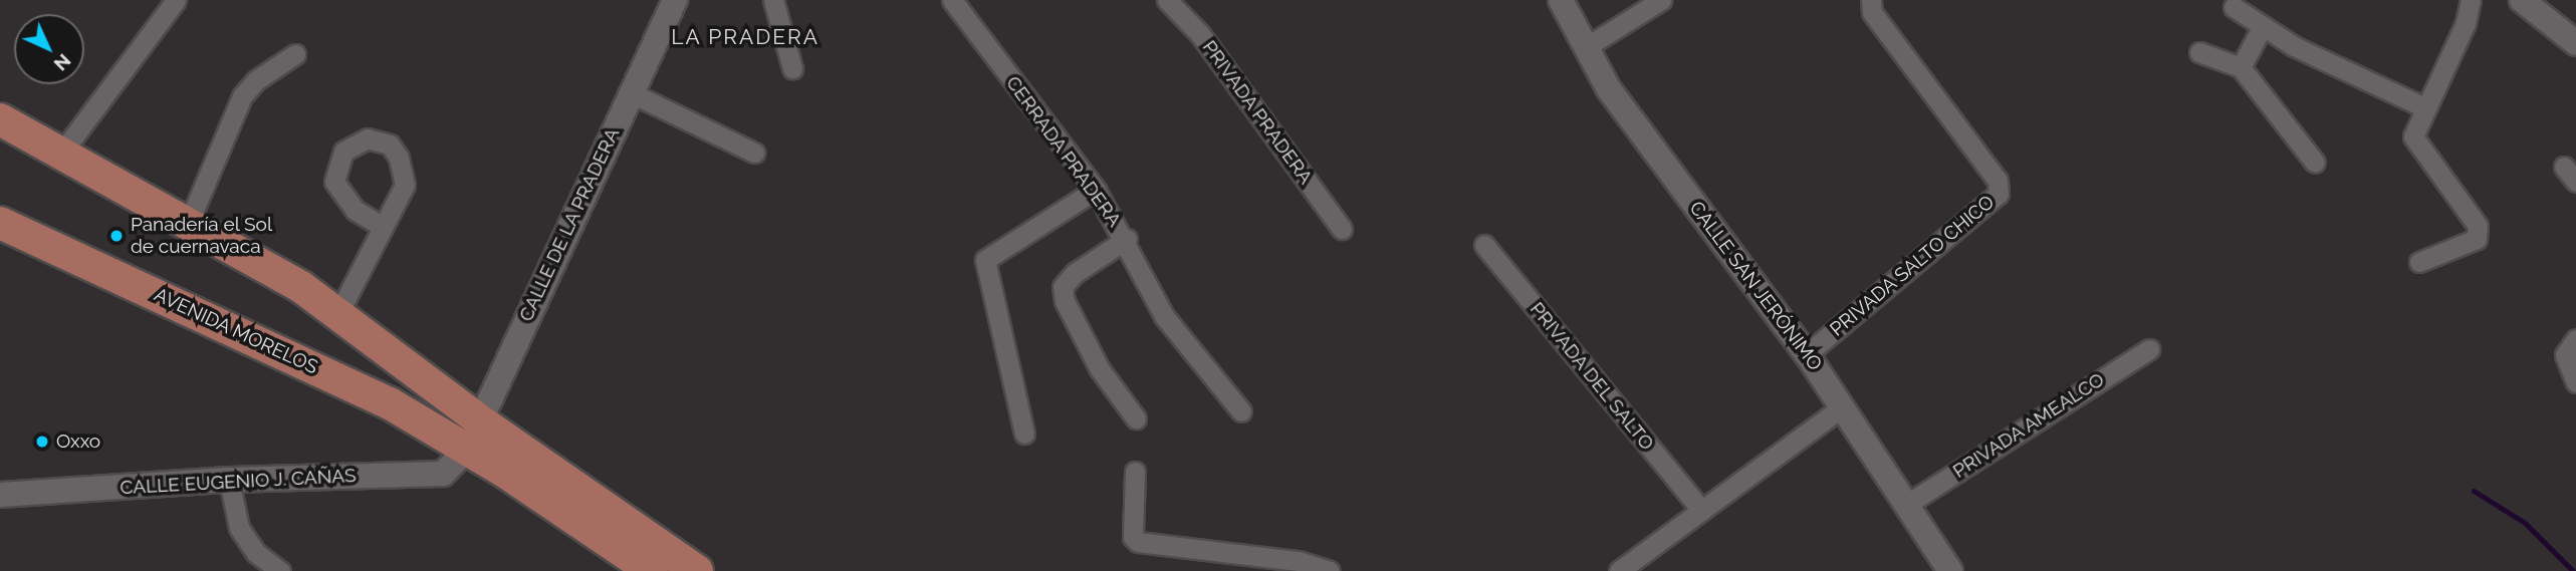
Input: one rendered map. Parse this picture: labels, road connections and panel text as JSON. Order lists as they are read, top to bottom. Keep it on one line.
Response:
{"streets":{"main road":["AVENIDA MORELOS"],"street":["PRIVADA PRADERA","CERRADA PRADERA","CALLE DE LA PRADERA","PRIVADA SALTO CHICO","CALLE SAN JERÓNIMO","PRIVADA DEL SALTO","PRIVADA AMEALCO","CALLE EUGENIO J. CAÑAS"]},"crossings":[["CALLE DE LA PRADERA","AVENIDA MORELOS"],["CALLE DE LA PRADERA","CALLE EUGENIO J. CAÑAS"],["PRIVADA SALTO CHICO","CALLE SAN JERÓNIMO"],["CALLE SAN JERÓNIMO","PRIVADA AMEALCO"],["AVENIDA MORELOS","CALLE EUGENIO J. CAÑAS"]],"districts":["LA PRADERA"],"places":["Panadería el Sol de cuernavaca","Oxxo"],"north":"bottom right"}
